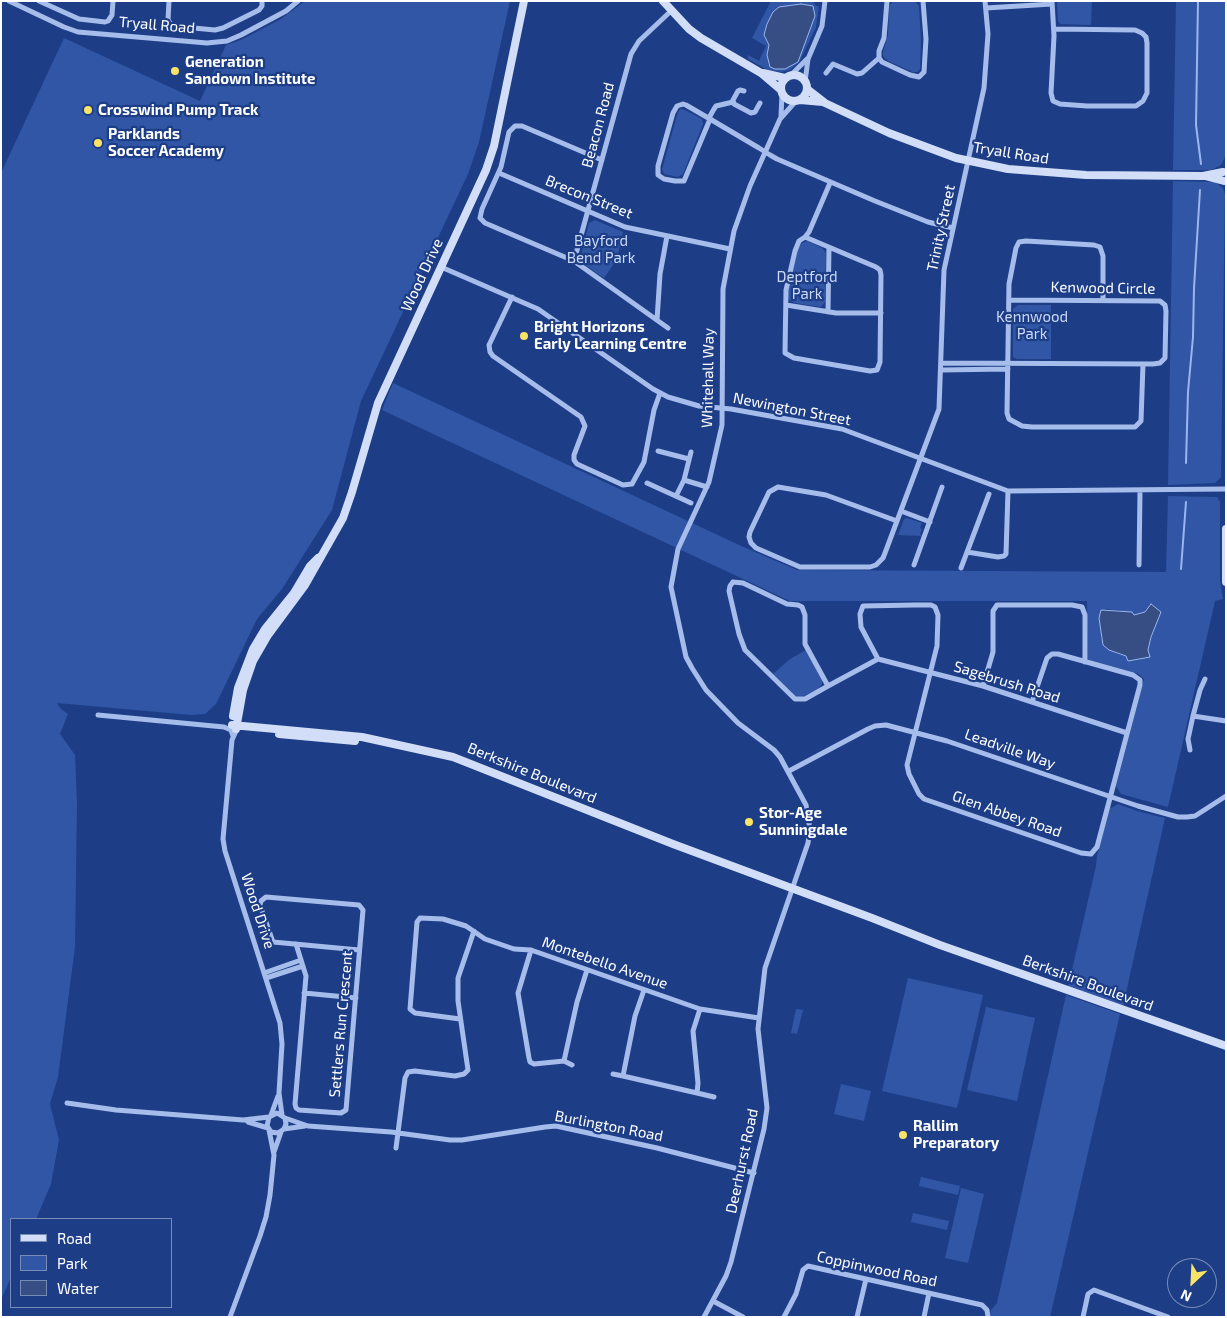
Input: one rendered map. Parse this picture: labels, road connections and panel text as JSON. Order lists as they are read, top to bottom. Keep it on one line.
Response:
{"streets":{"street":["Tryall Road","Beacon Road","Brecon Street","Trinity Street","Wood Drive","Kenwood Circle","Whitehall Way","Newington Street","Sagebrush Road","Leadville Way","Berkshire Boulevard","Glen Abbey Road","Montebello Avenue","Settlers Run Crescent","Burlington Road","Deerhurst Road","Coppinwood Road"]},"crossings":[["Tryall Road","Trinity Street"],["Tryall Road","Whitehall Way"],["Beacon Road","Brecon Street"],["Brecon Street","Whitehall Way"],["Trinity Street","Kenwood Circle"],["Trinity Street","Newington Street"],["Wood Drive","Newington Street"],["Wood Drive","Berkshire Boulevard"],["Wood Drive","Burlington Road"],["Whitehall Way","Newington Street"],["Whitehall Way","Leadville Way"],["Whitehall Way","Berkshire Boulevard"],["Whitehall Way","Deerhurst Road"],["Leadville Way","Glen Abbey Road"],["Berkshire Boulevard","Deerhurst Road"],["Montebello Avenue","Deerhurst Road"],["Burlington Road","Deerhurst Road"]],"parks":["Bayford Bend Park","Deptford Park","Kennwood Park"],"places":["Generation Sandown Institute","Crosswind Pump Track","Parklands Soccer Academy","Bright Horizons Early Learning Centre","Stor-Age Sunningdale","Rallim Preparatory"],"legend":["Road","Park","Water"],"north":"bottom left"}
